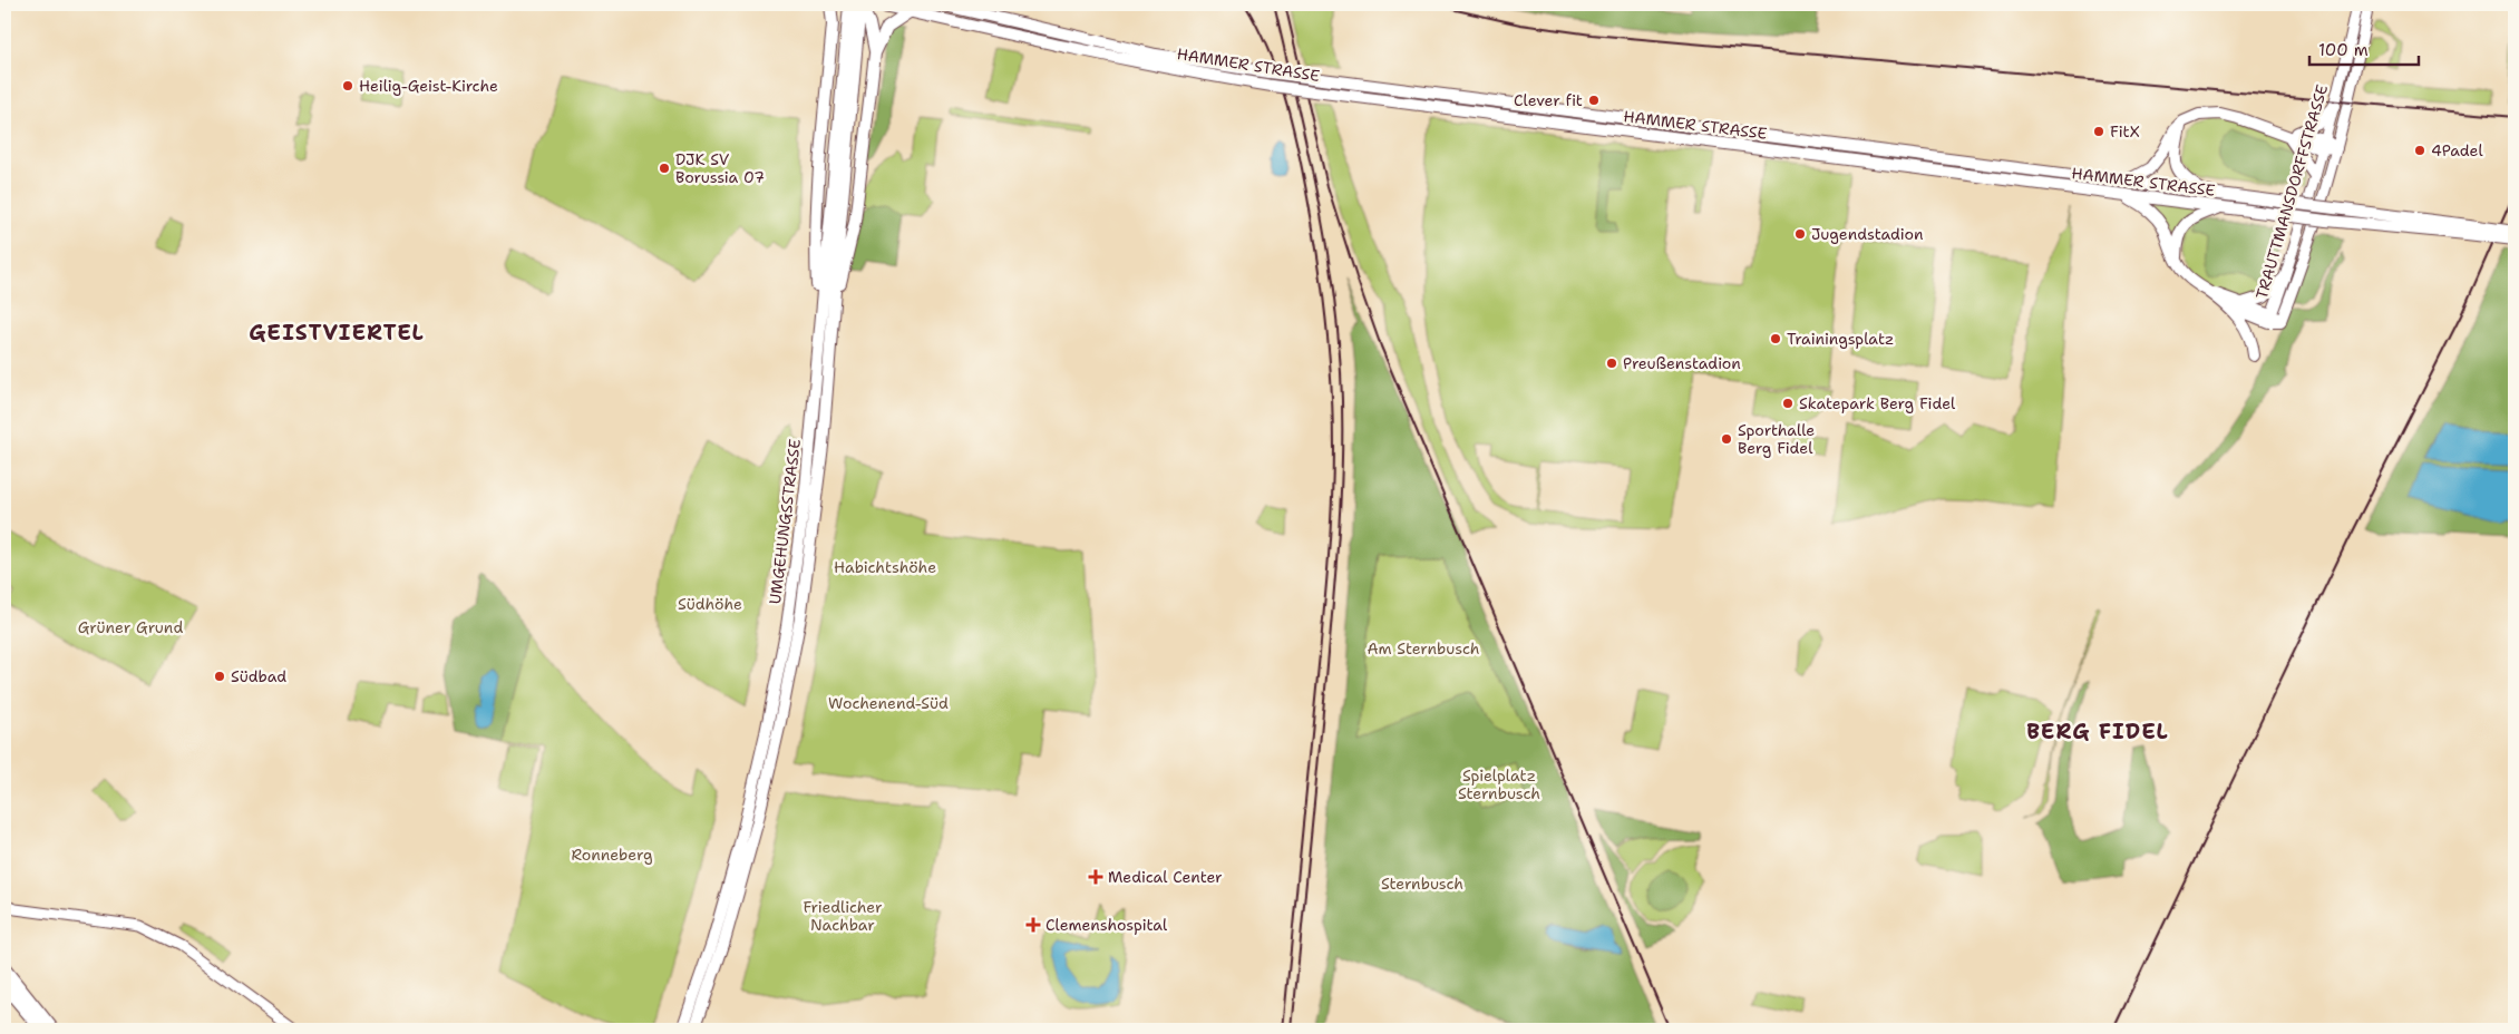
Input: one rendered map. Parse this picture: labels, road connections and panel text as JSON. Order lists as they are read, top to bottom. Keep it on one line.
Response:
{"streets":{"main road":["HAMMER STRASSE","TRAUTTMANSDORFFSTRASSE","UMGEHUNGSSTRASSE"]},"districts":["GEISTVIERTEL","BERG FIDEL"],"parks":["Habichtshöhe","Südhöhe","Grüner Grund","Am Sternbusch","Wochenend-Süd","Spielplatz Sternbusch","Ronneberg","Sternbusch","Friedlicher Nachbar"],"places":{"other":["Heilig-Geist-Kirche","Clever fit","FitX","4Padel","DJK SV Borussia 07","Jugendstadion","Trainingsplatz","Preußenstadion","Skatepark Berg Fidel","Sporthalle Berg Fidel","Südbad"],"health":["Medical Center","Clemenshospital"]},"scale_bar":"100 m"}
